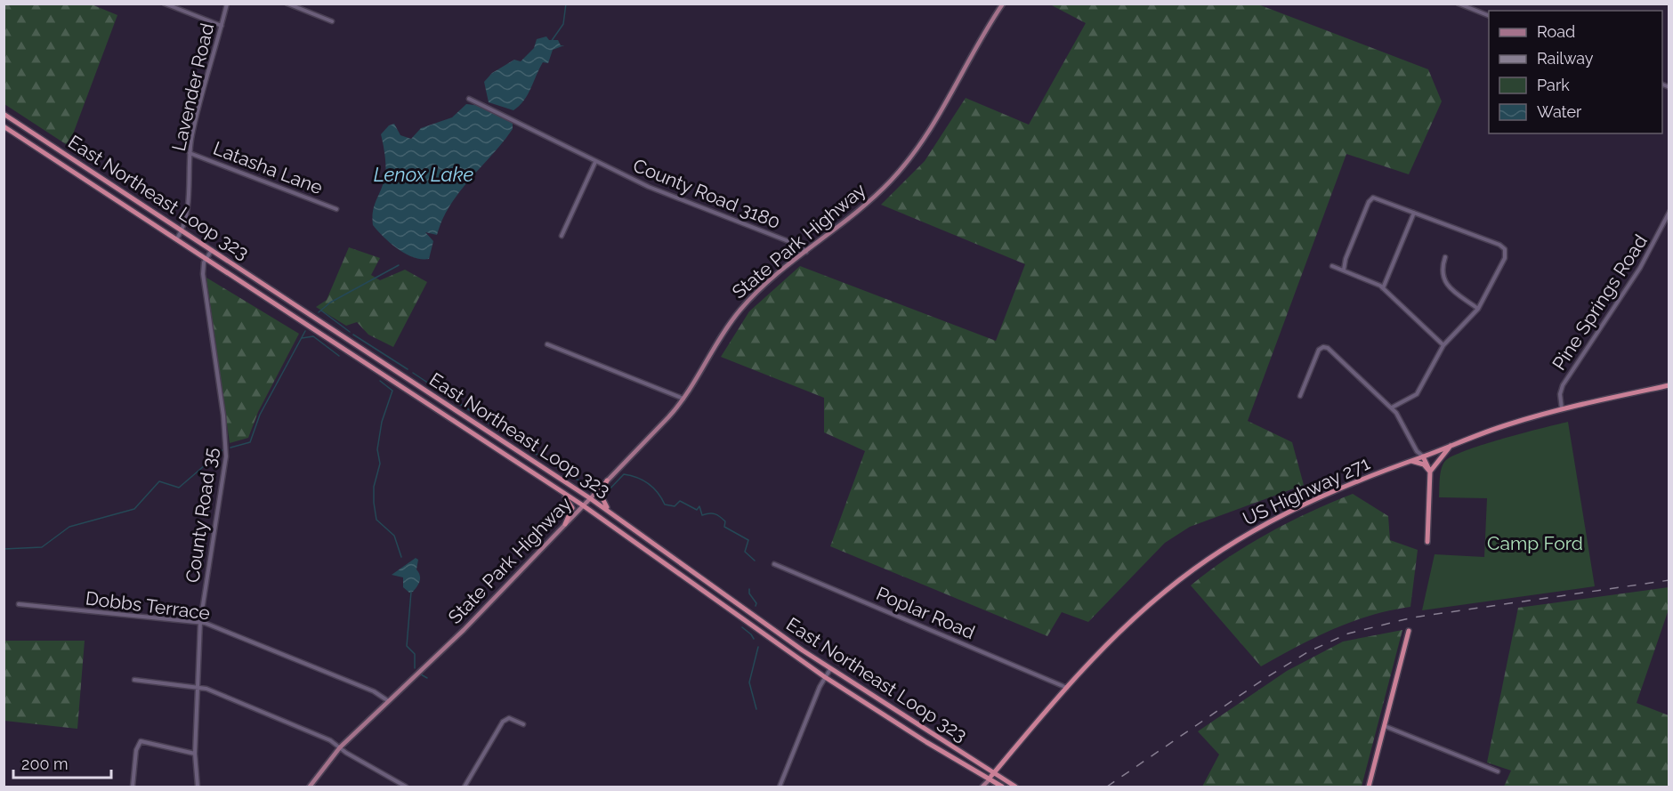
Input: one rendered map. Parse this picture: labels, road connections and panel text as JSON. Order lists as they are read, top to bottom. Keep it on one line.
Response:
{"streets":{"highway":["East Northeast Loop 323","US Highway 271"],"main road":["State Park Highway"],"street":["Lavender Road","Latasha Lane","County Road 3180","Pine Springs Road","County Road 35","Dobbs Terrace","Poplar Road"]},"crossings":[["Lavender Road","Latasha Lane"],["Lavender Road","East Northeast Loop 323"],["County Road 3180","State Park Highway"],["East Northeast Loop 323","State Park Highway"],["East Northeast Loop 323","US Highway 271"],["East Northeast Loop 323","County Road 35"],["State Park Highway","Dobbs Terrace"],["Pine Springs Road","US Highway 271"],["US Highway 271","Poplar Road"],["County Road 35","Dobbs Terrace"]],"water":["Lenox Lake"],"parks":["Camp Ford"],"legend":["Road","Railway","Park","Water"],"scale_bar":"200 m"}
